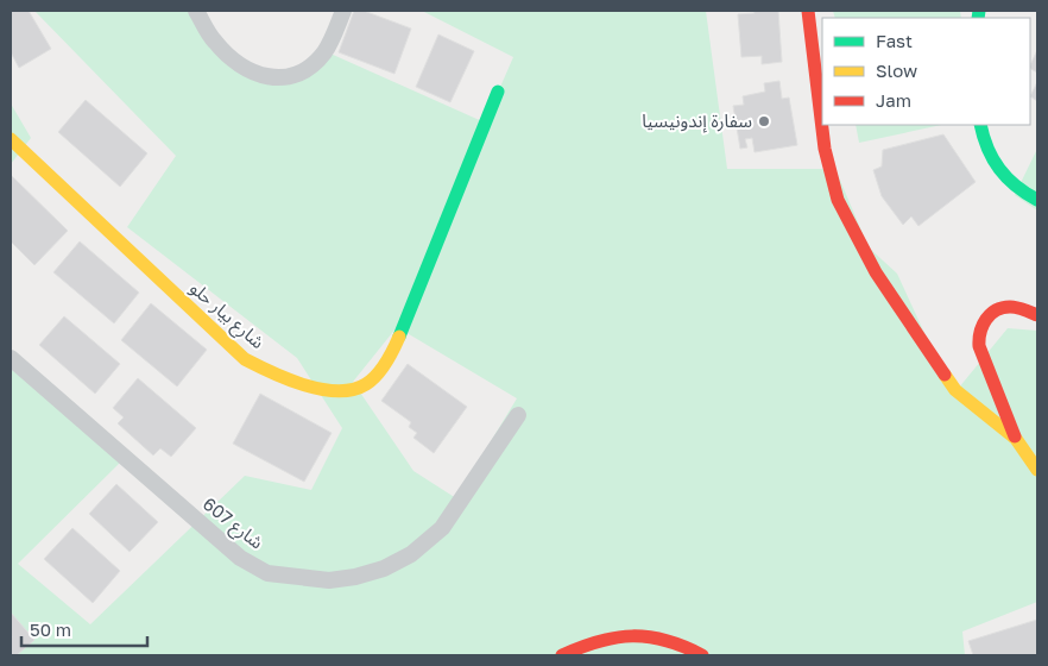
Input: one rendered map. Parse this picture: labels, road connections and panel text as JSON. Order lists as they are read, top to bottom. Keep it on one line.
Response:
{"streets":{"street":["شارع بيار حلو","شارع 607"]},"places":["سفارة إندونيسيا"],"legend":["Fast","Slow","Jam"],"scale_bar":"50 m"}
